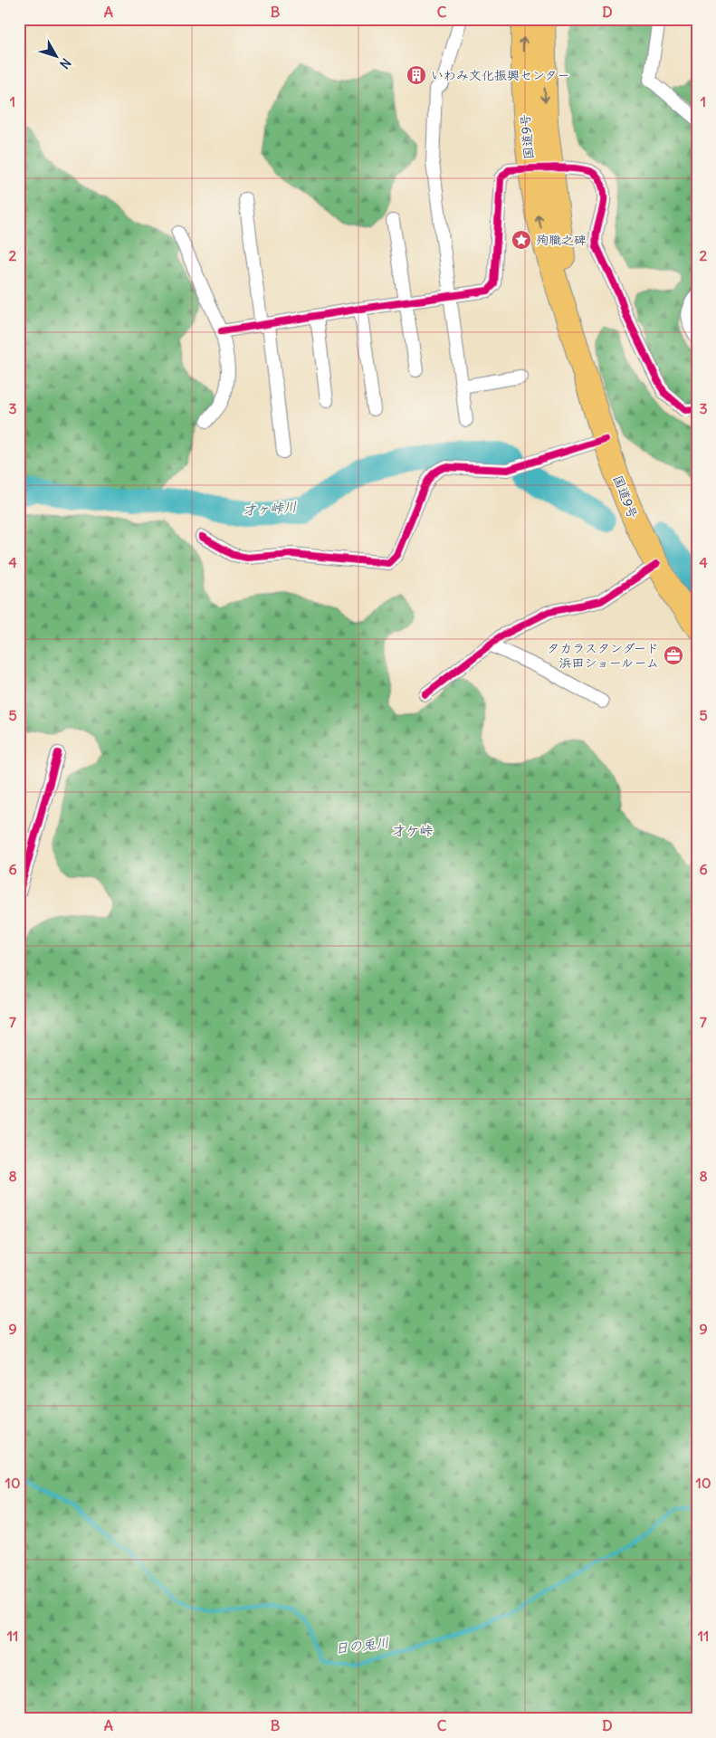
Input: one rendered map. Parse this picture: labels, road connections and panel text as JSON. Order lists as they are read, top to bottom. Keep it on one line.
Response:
{"streets":{"highway":["国道9号"]},"districts":["才ケ峠"],"water":["才ヶ峠川","日の兎川"],"places":{"building":["いわみ文化振興センター"],"place":["殉職之碑"],"office":["タカラスタンダード 浜田ショールーム"]},"north":"bottom right","grid":{"columns":["A","B","C","D"],"rows":["1","2","3","4","5","6","7","8","9","10","11"]}}
